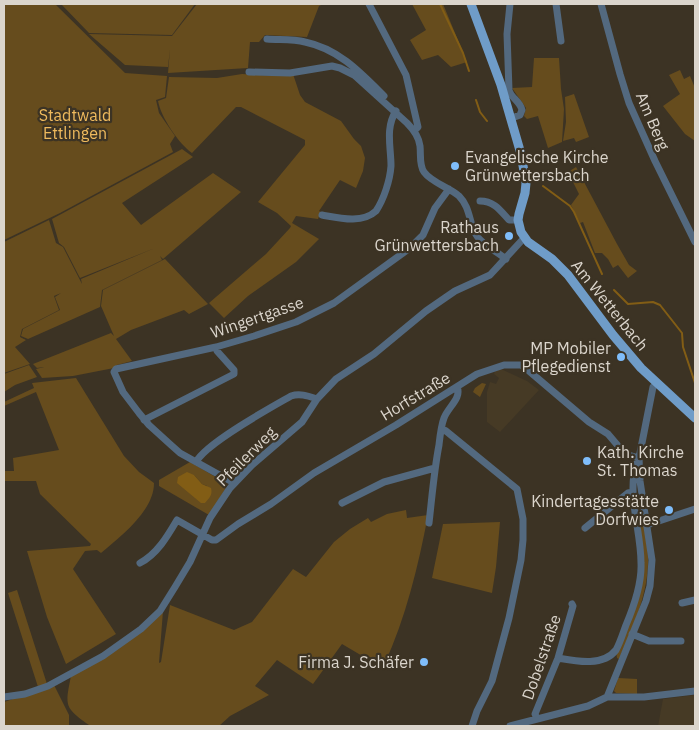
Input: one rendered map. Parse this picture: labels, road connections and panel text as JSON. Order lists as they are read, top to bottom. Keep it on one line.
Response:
{"streets":{"main road":["Am Wetterbach"],"street":["Am Berg","Wingertgasse","Horfstraße","Pfeilerweg","Dobelstraße"]},"crossings":[["Am Wetterbach","Pfeilerweg"],["Horfstraße","Pfeilerweg"]],"parks":["Stadtwald Ettlingen"],"places":["Evangelische Kirche Grünwettersbach","Rathaus Grünwettersbach","MP Mobiler Pflegedienst","Kath. Kirche St. Thomas","Kindertagesstätte Dorfwies","Firma J. Schäfer"]}
